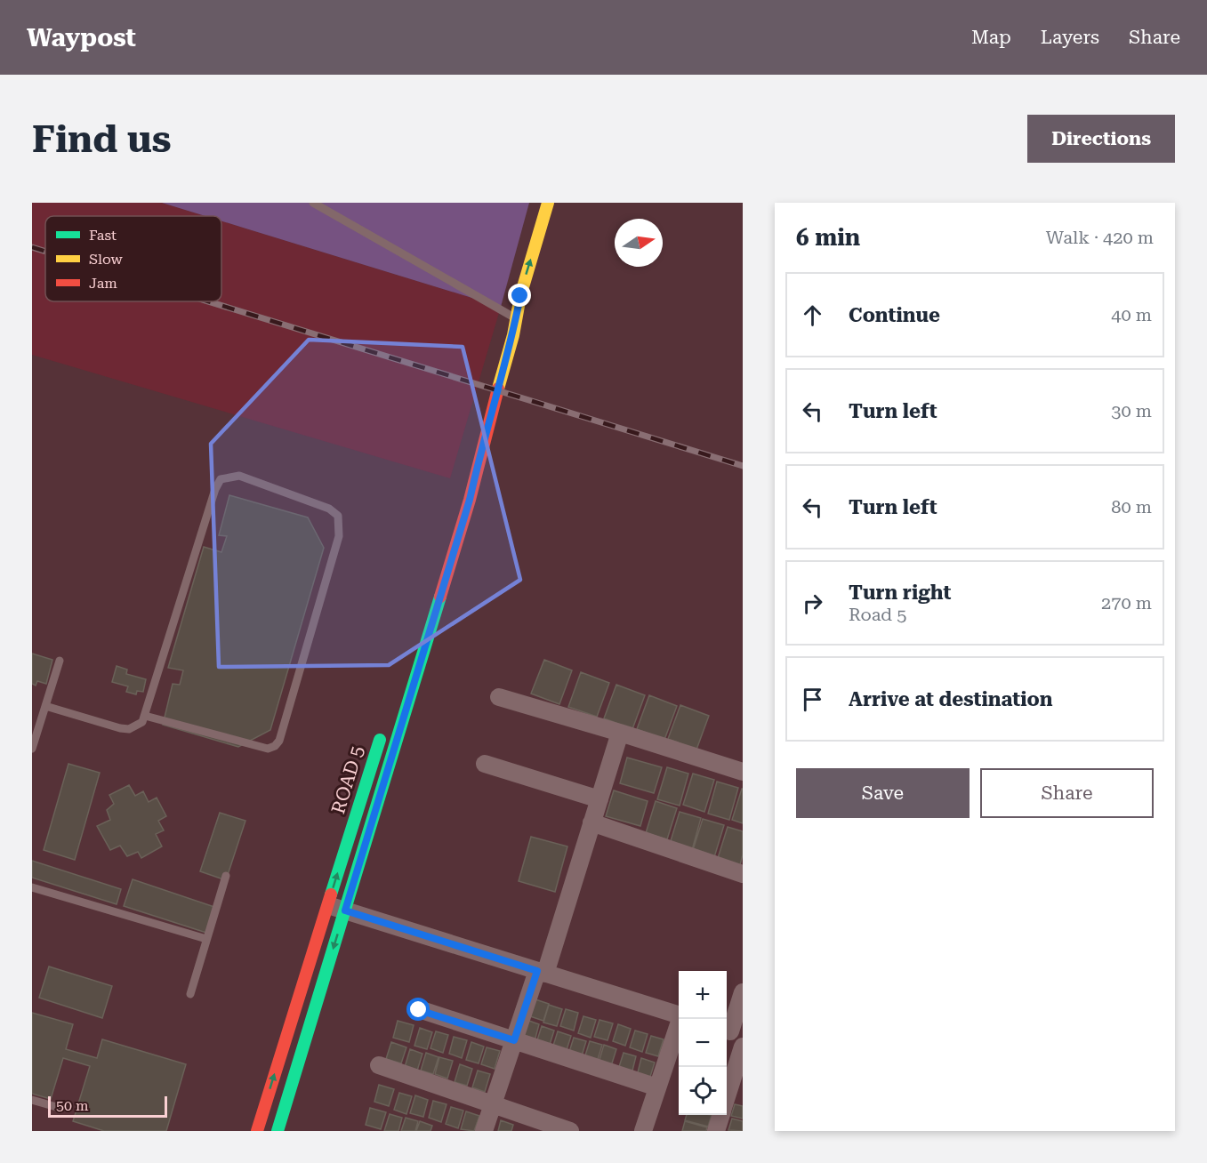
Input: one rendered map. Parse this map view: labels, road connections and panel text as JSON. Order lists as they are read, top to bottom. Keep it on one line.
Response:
{"streets":{"street":["ROAD 5"]},"legend":["Fast","Slow","Jam"],"scale_bar":"50 m","north":"right","page":{"header":"Waypost","nav":["Map","Layers","Share"],"buttons":["Directions",["Save","Share"]],"title":"Find us","heading":["6 min","Walk · 420 m"],"list":[["Continue","40 m"],["Turn left","30 m"],["Turn left","80 m"],["Turn right","Road 5","270 m"],"Arrive at destination"],"map_buttons":["+","−"],"scale":"50 m"}}
